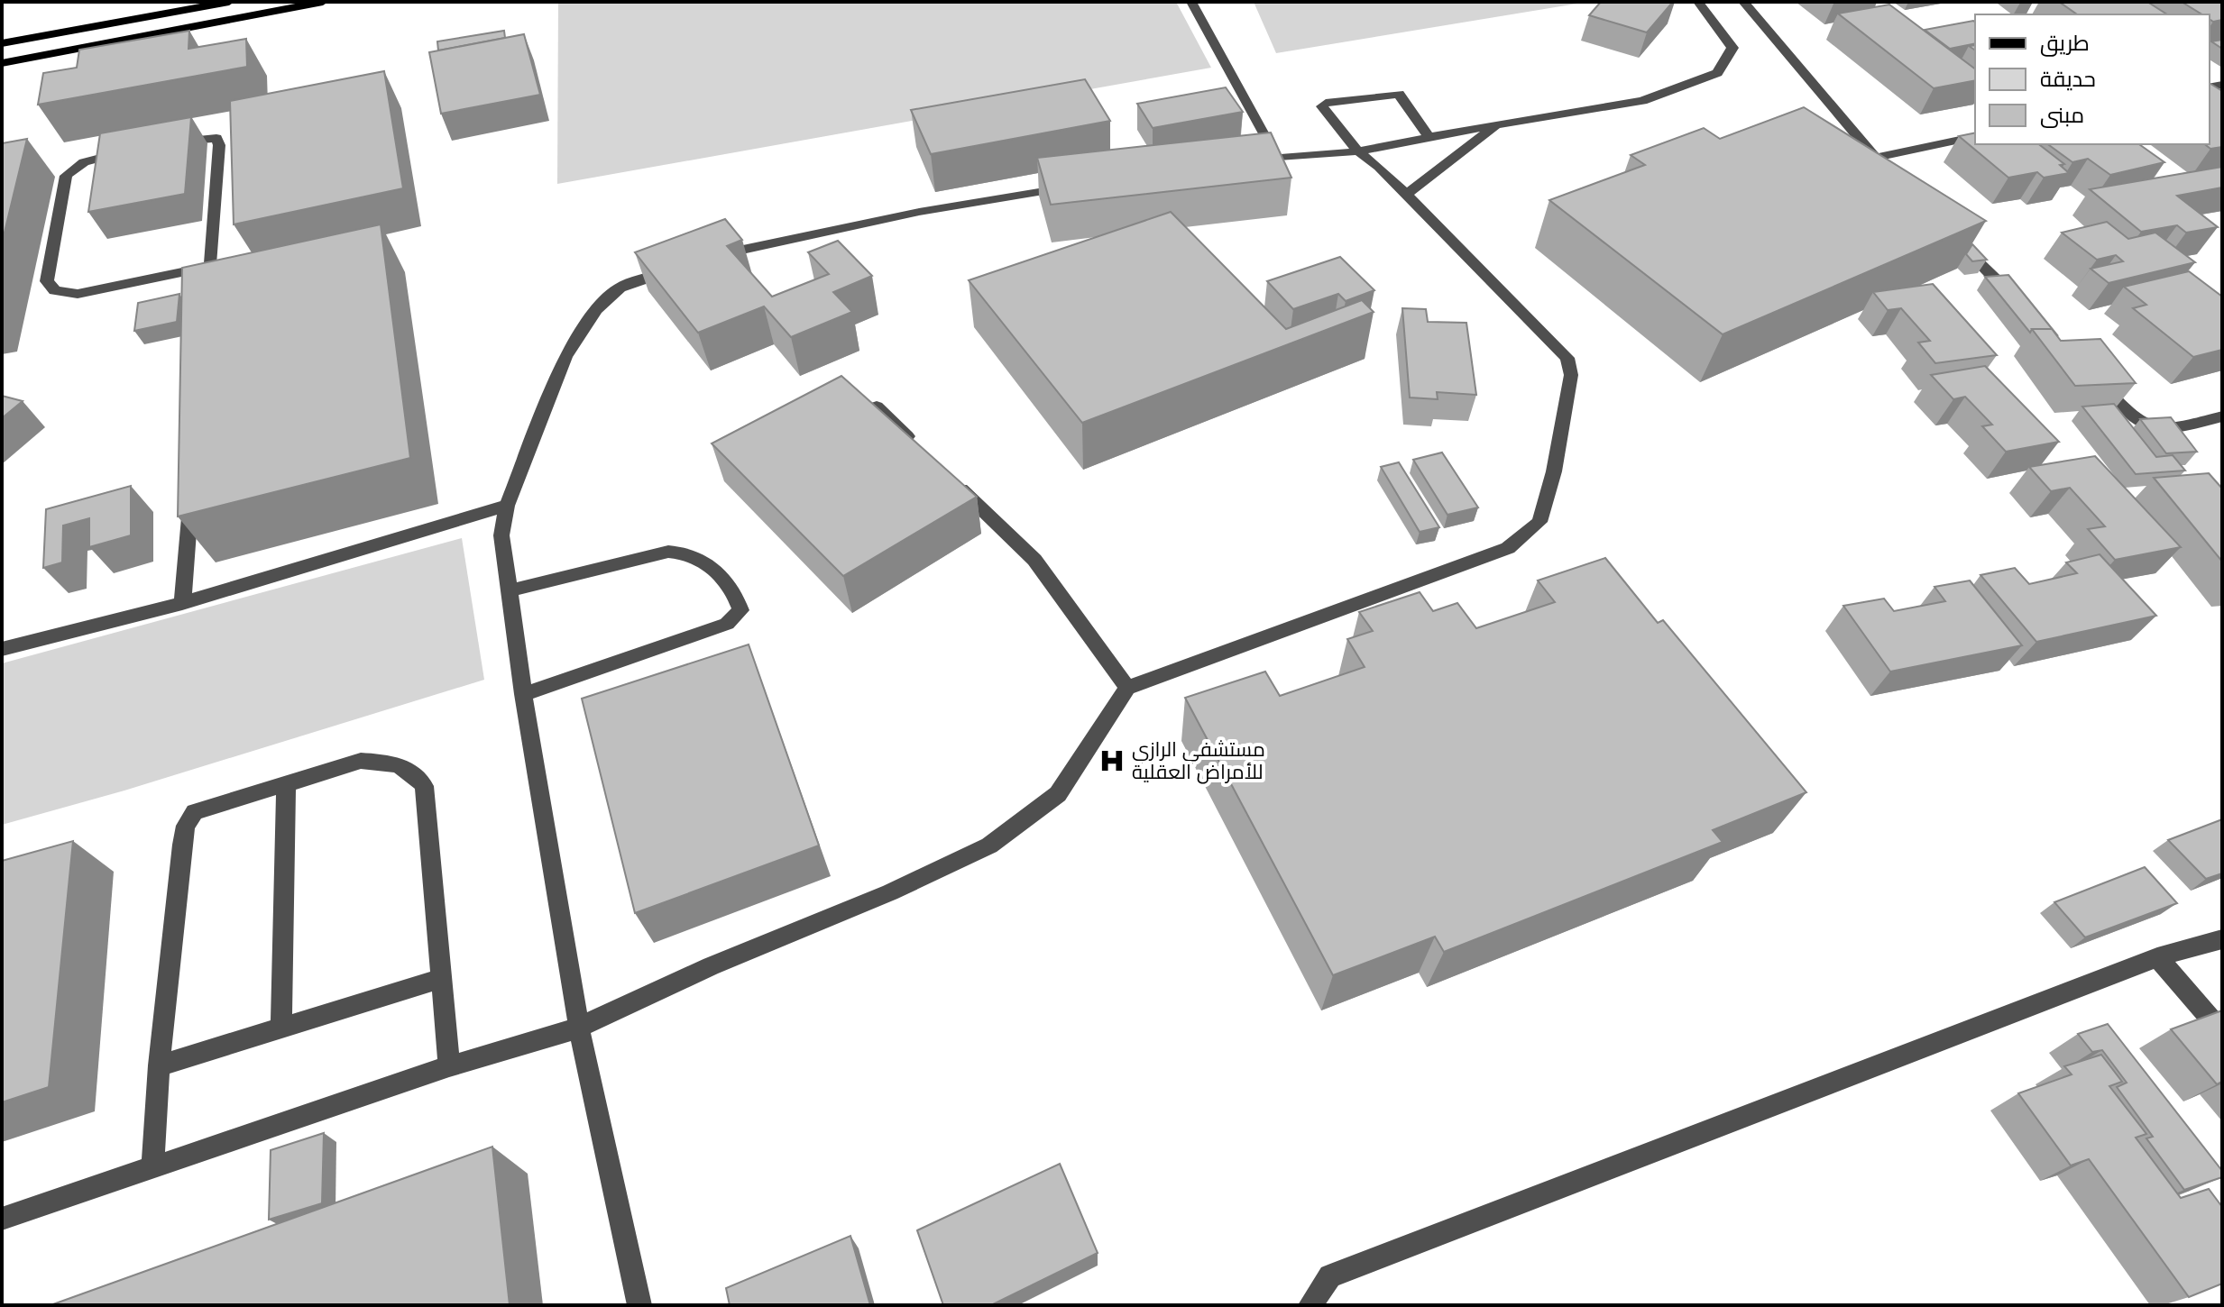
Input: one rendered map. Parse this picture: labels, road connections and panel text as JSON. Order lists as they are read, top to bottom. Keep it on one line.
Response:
{"places":{"hospital":["مستشفي الرازي للأمراض العقلية"]},"legend":["طريق","حديقة","مبنى"]}
